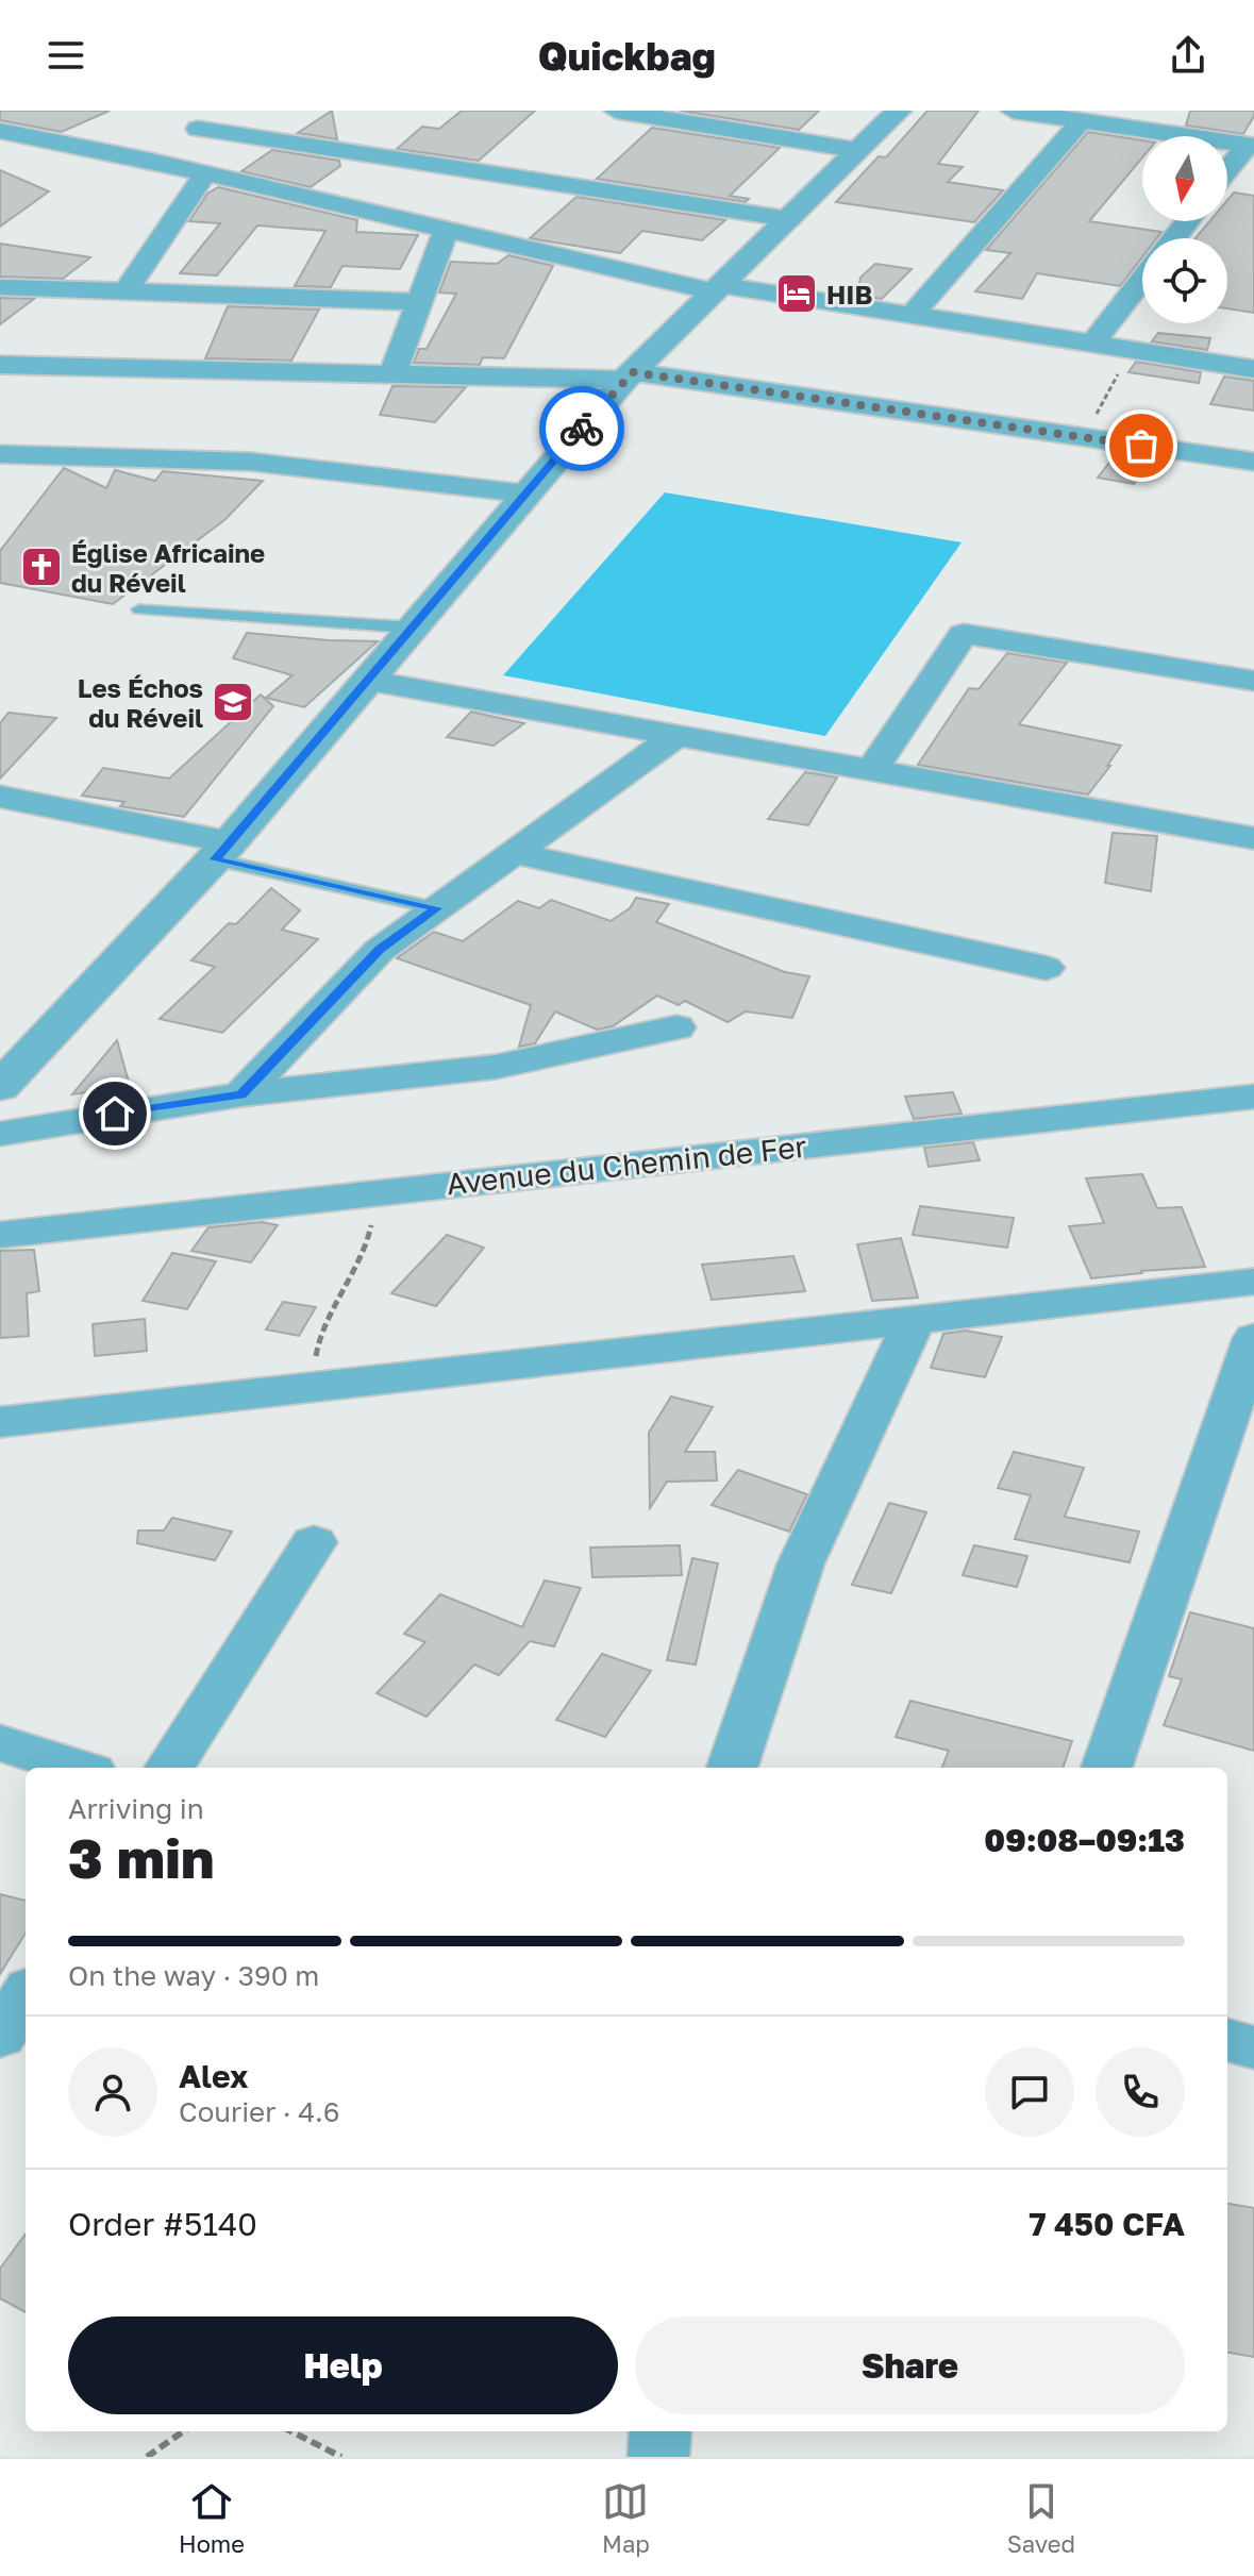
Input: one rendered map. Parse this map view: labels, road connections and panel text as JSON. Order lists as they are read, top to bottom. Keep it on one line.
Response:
{"streets":{"street":["Avenue du Chemin de Fer"]},"places":{"hotel":["HIB"],"church":["Église Africaine du Réveil"],"school or university":["Les Échos du Réveil"]},"north":"bottom","page":{"header":"Quickbag","heading":["3 min","Arriving in","09:08–09:13"],"panel":["Alex","Courier · 4.6","Order #5140","7 450 CFA"],"bar":"On the way · 390 m","buttons":["Help","Share"],"tabs":["Home","Map","Saved"]}}
